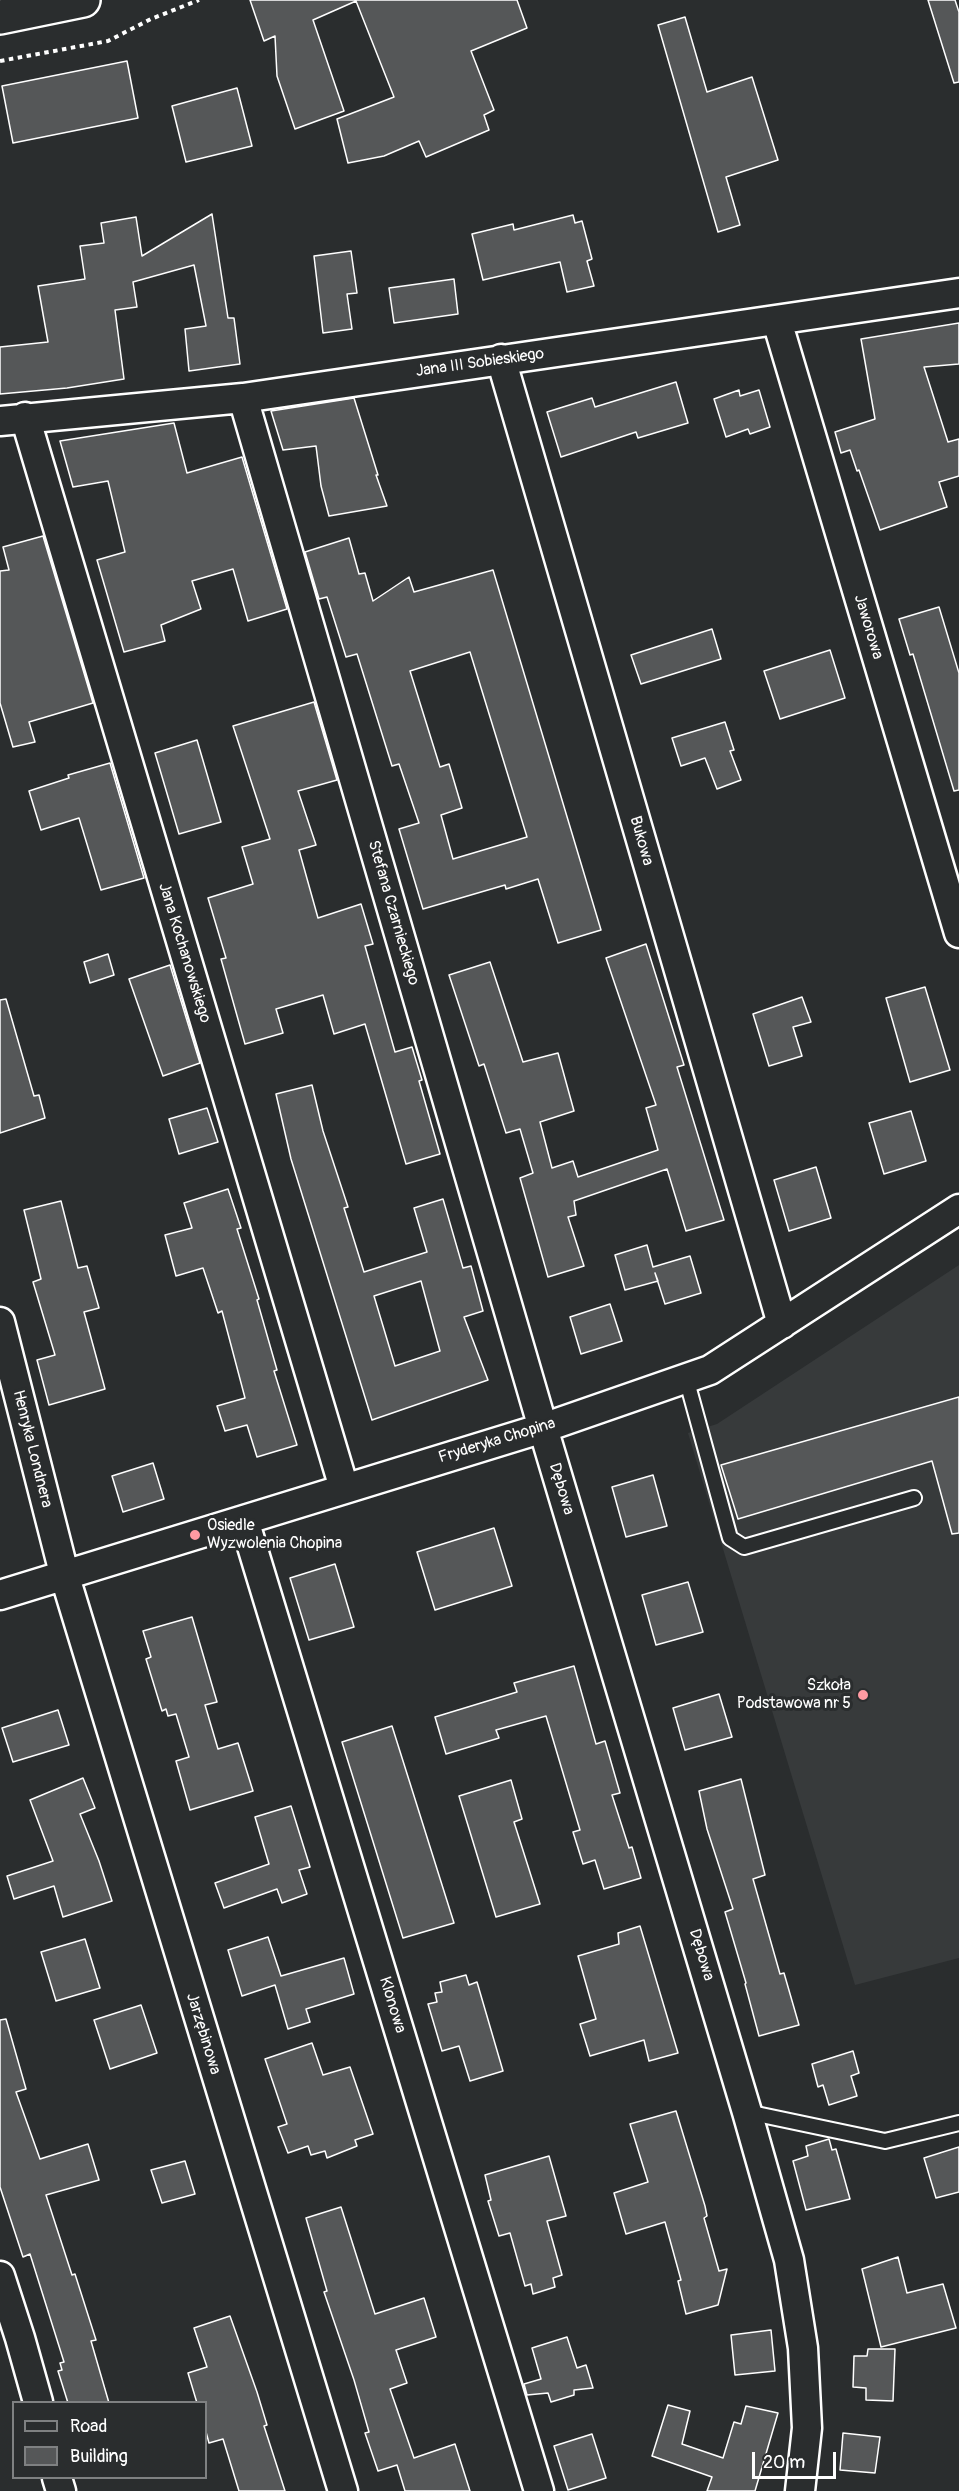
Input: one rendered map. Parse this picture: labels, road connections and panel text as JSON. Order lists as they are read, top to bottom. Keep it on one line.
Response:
{"streets":{"street":["Jana III Sobieskiego","Jaworowa","Bukowa","Stefana Czarnieckiego","Jana Kochanowskiego","Fryderyka Chopina","Henryka Londnera","Dębowa","Klonowa","Jarzębinowa"]},"crossings":[["Jana III Sobieskiego","Jaworowa"],["Jana III Sobieskiego","Bukowa"],["Jana III Sobieskiego","Stefana Czarnieckiego"],["Jana III Sobieskiego","Jana Kochanowskiego"],["Bukowa","Fryderyka Chopina"],["Stefana Czarnieckiego","Fryderyka Chopina"],["Stefana Czarnieckiego","Dębowa"],["Jana Kochanowskiego","Fryderyka Chopina"],["Fryderyka Chopina","Henryka Londnera"],["Fryderyka Chopina","Dębowa"],["Fryderyka Chopina","Klonowa"],["Fryderyka Chopina","Jarzębinowa"],["Henryka Londnera","Jarzębinowa"]],"places":["Osiedle Wyzwolenia Chopina","Szkoła Podstawowa nr 5"],"legend":["Road","Building"],"scale_bar":"20 m"}
